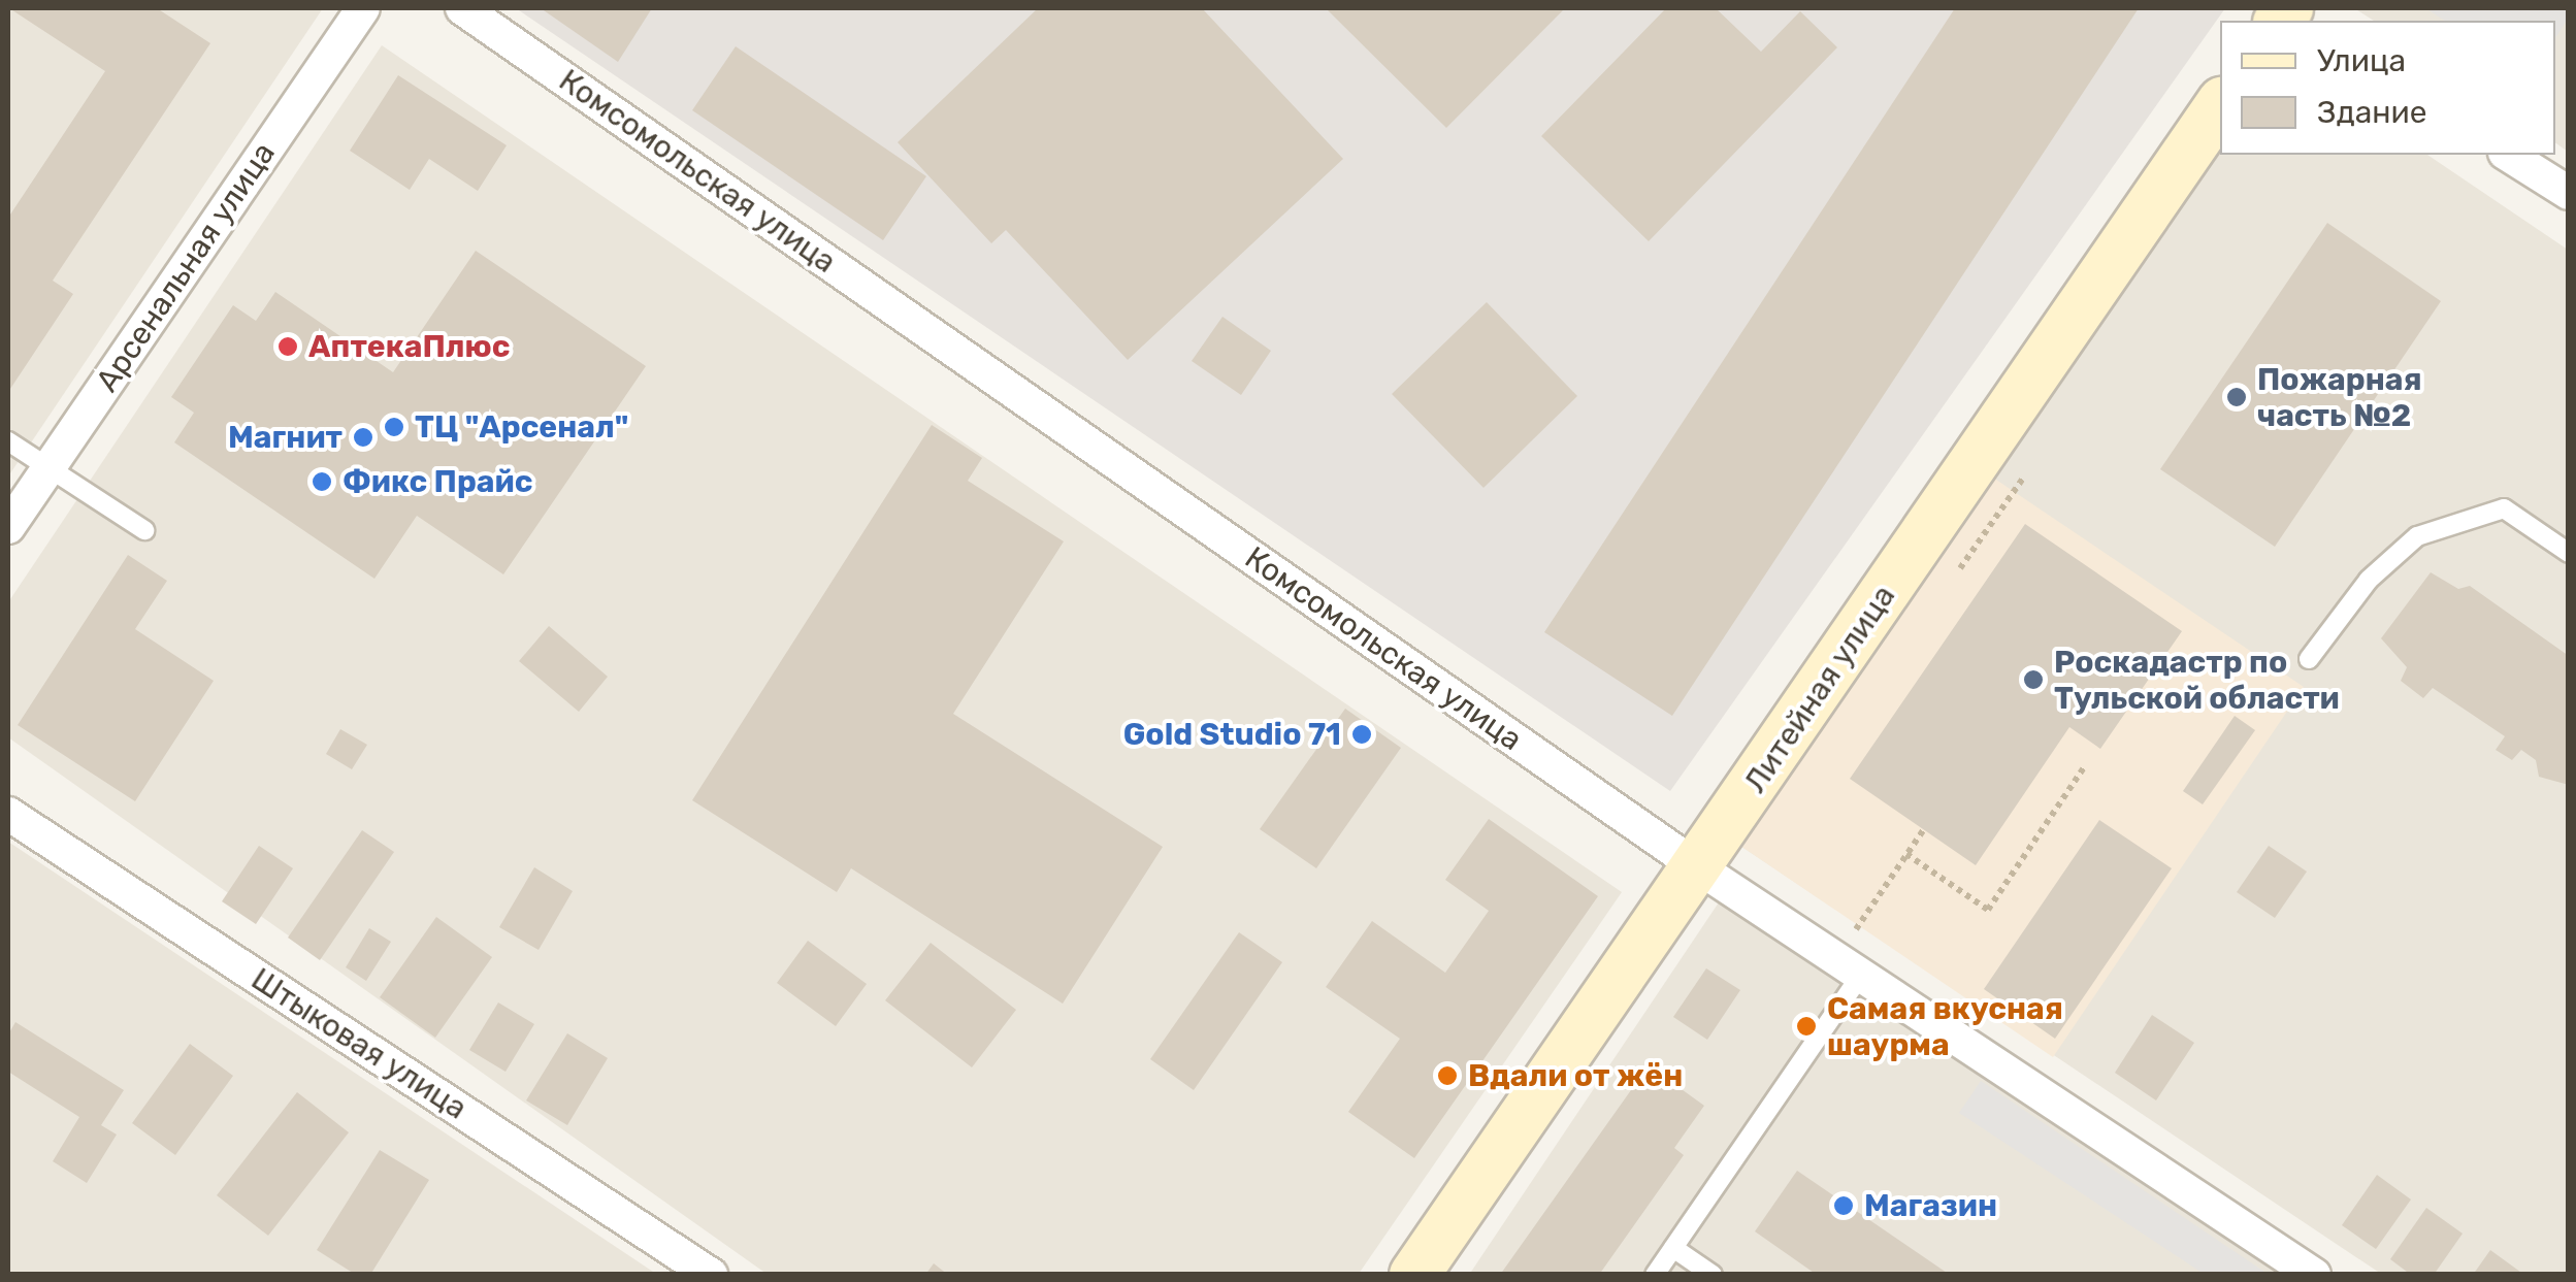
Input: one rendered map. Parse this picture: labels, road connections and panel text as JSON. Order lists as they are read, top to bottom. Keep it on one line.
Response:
{"streets":{"street":["Комсомольская улица","Арсенальная улица","Литейная улица","Штыковая улица"]},"crossings":[["Комсомольская улица","Литейная улица"]],"places":["АптекаПлюс","Пожарная часть №2","ТЦ \"Арсенал\"","Магнит","Фикс Прайс","Роскадастр по Тульской области","Gold Studio 71","Самая вкусная шаурма","Вдали от жён","Магазин"],"legend":["Улица","Здание"]}
